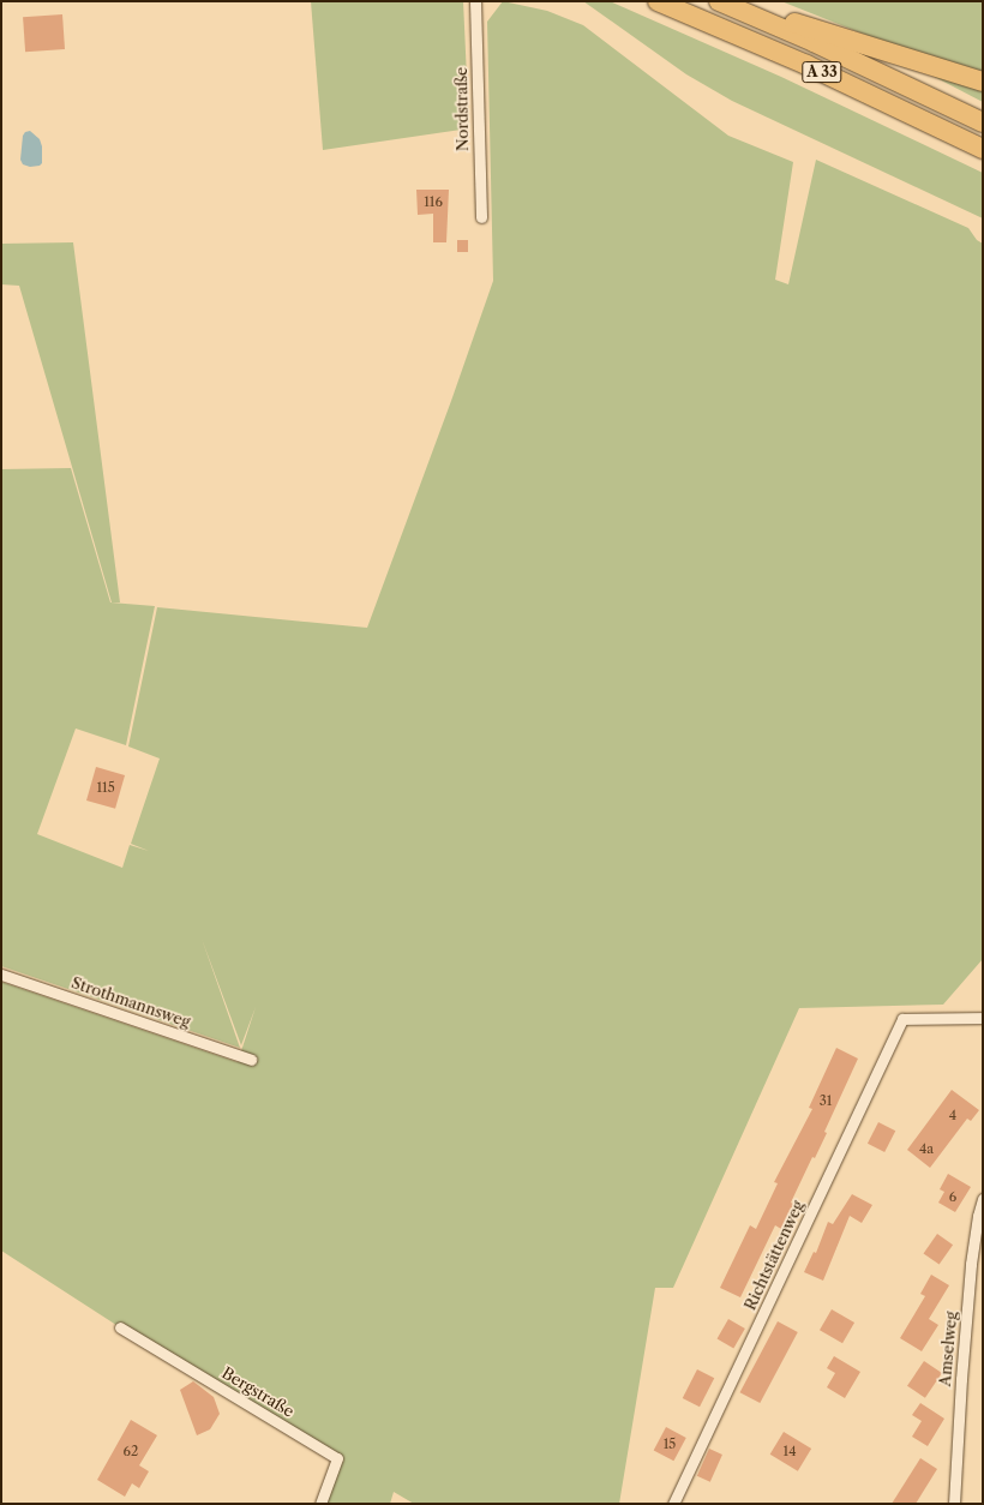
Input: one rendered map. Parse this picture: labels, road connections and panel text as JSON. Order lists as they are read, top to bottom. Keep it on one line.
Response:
{"streets":{"highway":["A 33"],"street":["Nordstraße","Strothmannsweg","Richtstättenweg","Amselweg","Bergstraße"]},"house_numbers":["116","115","31","4","4a","6","15","62","14"]}
